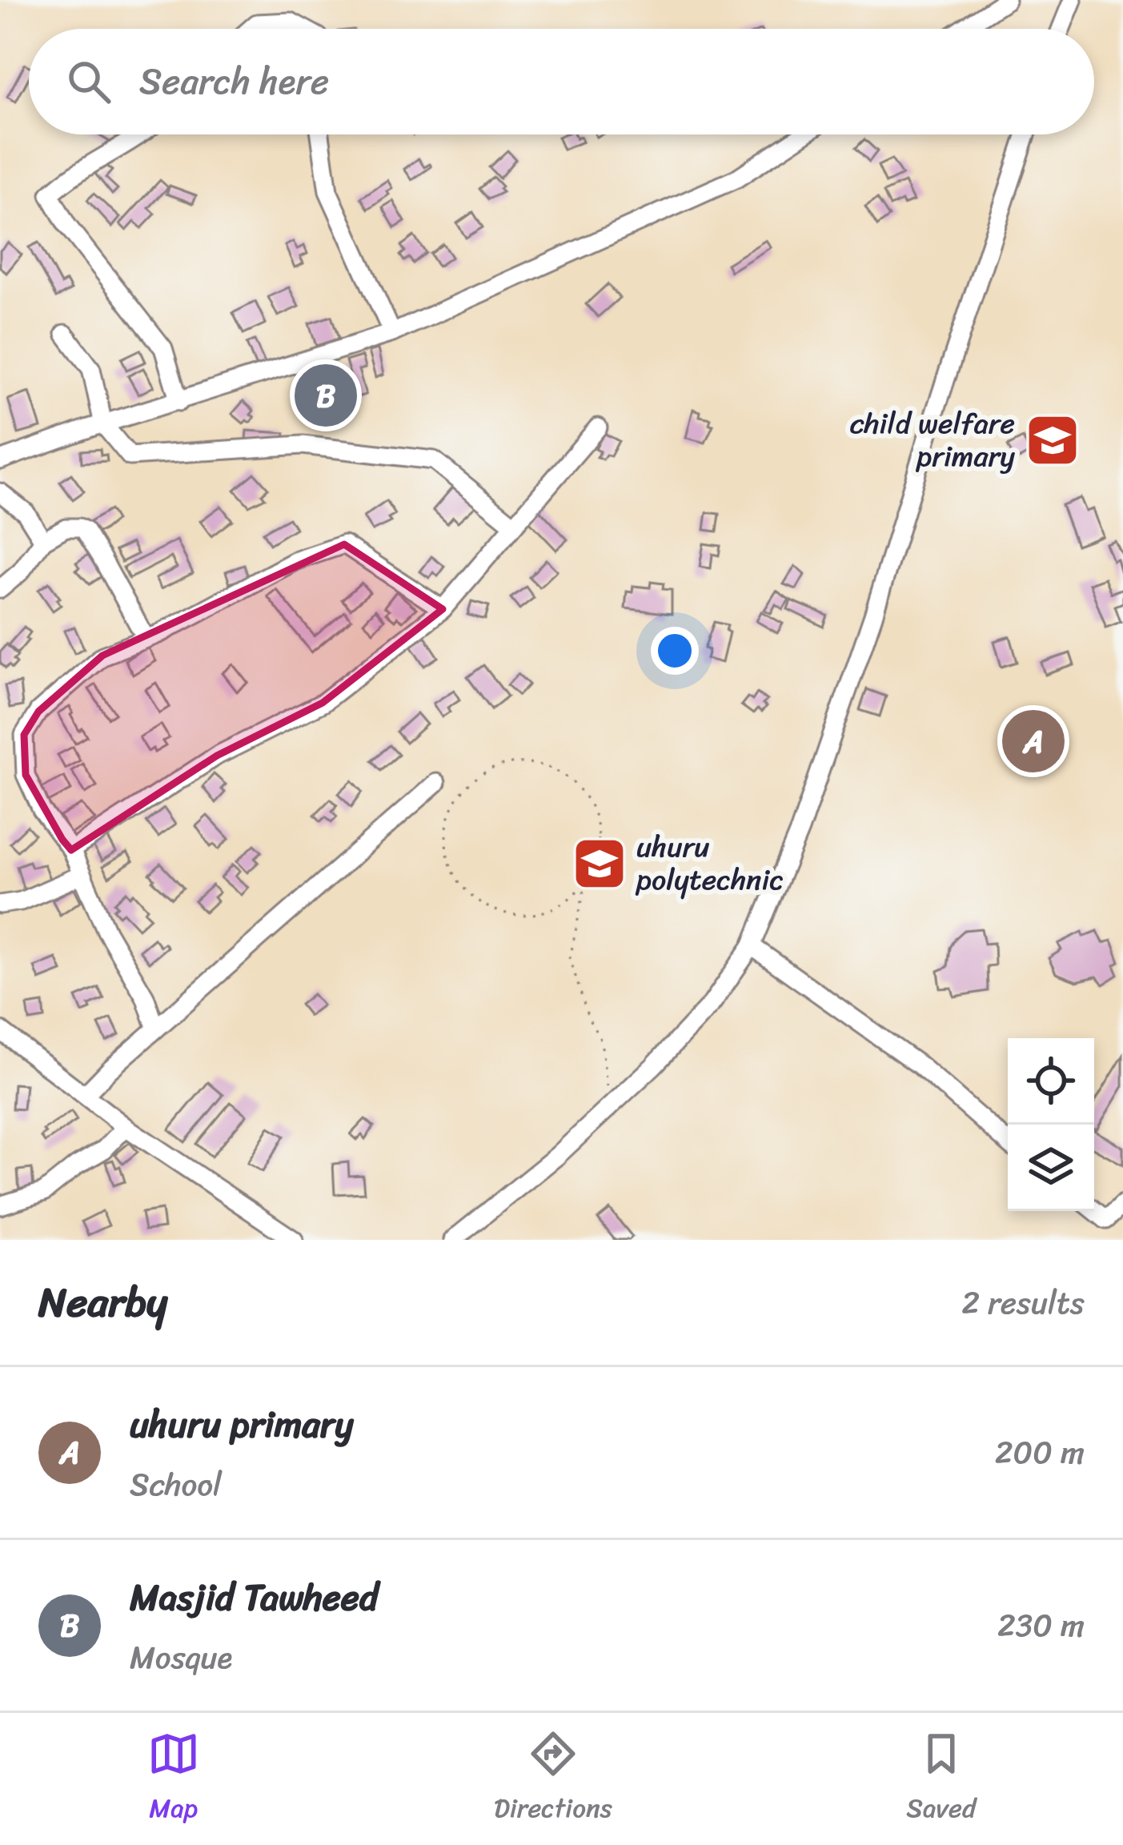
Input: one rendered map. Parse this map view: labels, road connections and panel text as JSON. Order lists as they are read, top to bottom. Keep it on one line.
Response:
{"places":{"school or university":["child welfare primary","uhuru polytechnic"]},"page":{"search":"Search here","pins":["B","A"],"heading":["Nearby","2 results"],"list":[{"mark":"A","name":"uhuru primary","note":"School","value":"200 m"},{"mark":"B","name":"Masjid Tawheed","note":"Mosque","value":"230 m"}],"nav":["Map","Directions","Saved"]}}
